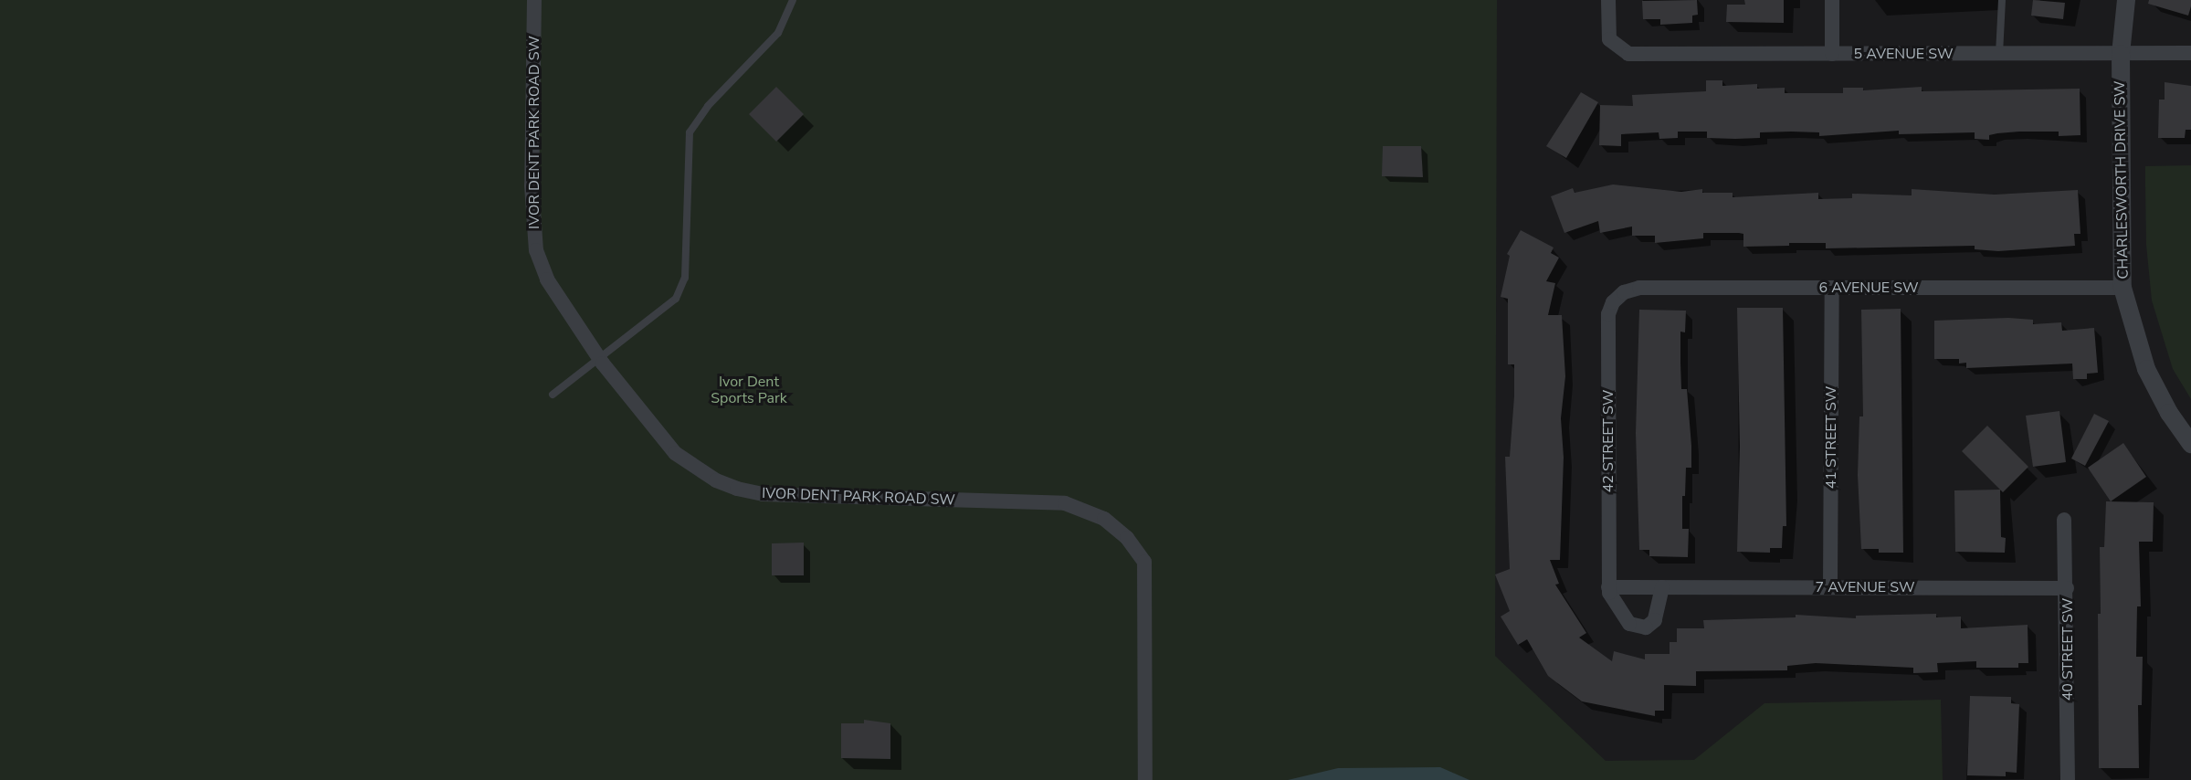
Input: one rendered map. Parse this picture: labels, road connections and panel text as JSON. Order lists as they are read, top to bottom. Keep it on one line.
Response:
{"streets":{"street":["5 AVENUE SW","IVOR DENT PARK ROAD SW","CHARLESWORTH DRIVE SW","6 AVENUE SW","41 STREET SW","42 STREET SW","7 AVENUE SW","40 STREET SW"]},"crossings":[["5 AVENUE SW","CHARLESWORTH DRIVE SW"],["CHARLESWORTH DRIVE SW","6 AVENUE SW"],["6 AVENUE SW","41 STREET SW"],["6 AVENUE SW","42 STREET SW"],["41 STREET SW","7 AVENUE SW"],["42 STREET SW","7 AVENUE SW"],["7 AVENUE SW","40 STREET SW"]],"parks":["Ivor Dent Sports Park"]}
